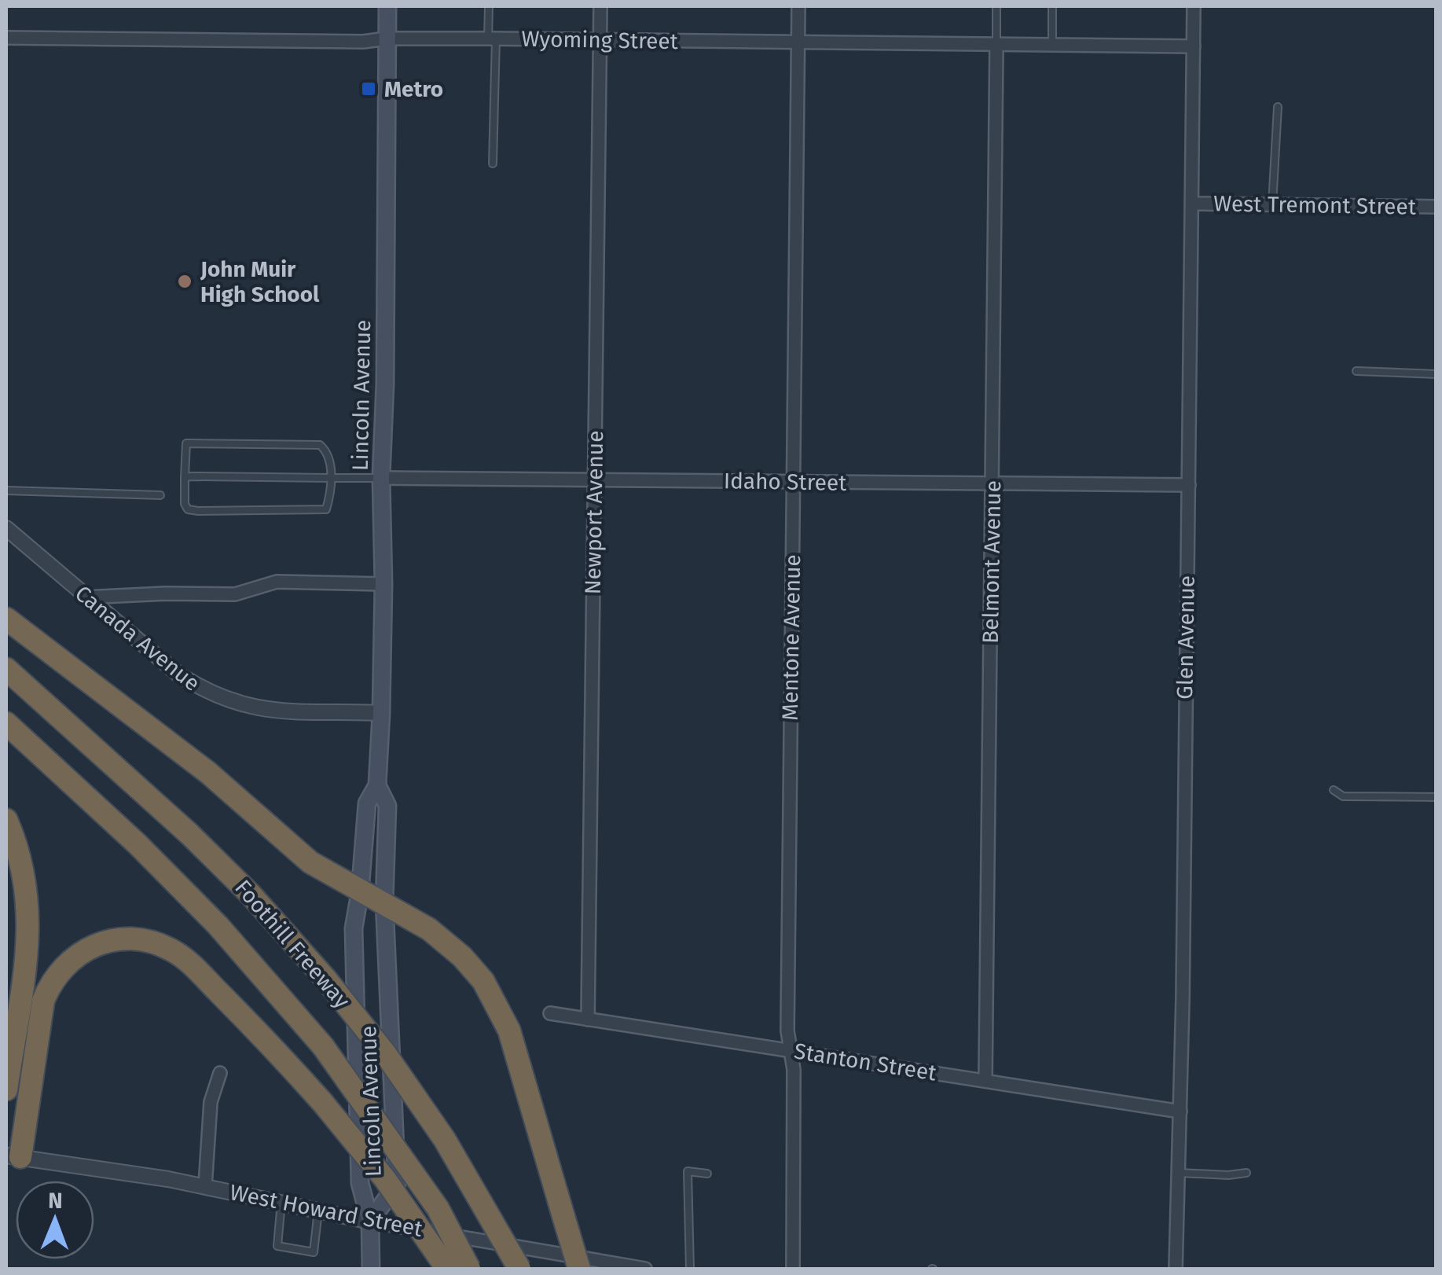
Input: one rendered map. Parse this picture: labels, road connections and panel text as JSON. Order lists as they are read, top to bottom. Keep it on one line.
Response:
{"streets":{"highway":["Foothill Freeway"],"main road":["Lincoln Avenue"],"street":["Wyoming Street","West Tremont Street","Idaho Street","Newport Avenue","Belmont Avenue","Mentone Avenue","Glen Avenue","Canada Avenue","Stanton Street","West Howard Street"]},"crossings":[["Wyoming Street","Lincoln Avenue"],["Wyoming Street","Newport Avenue"],["Wyoming Street","Belmont Avenue"],["Wyoming Street","Mentone Avenue"],["Wyoming Street","Glen Avenue"],["West Tremont Street","Glen Avenue"],["Lincoln Avenue","Idaho Street"],["Lincoln Avenue","Canada Avenue"],["Lincoln Avenue","West Howard Street"],["Idaho Street","Newport Avenue"],["Idaho Street","Belmont Avenue"],["Idaho Street","Mentone Avenue"],["Idaho Street","Glen Avenue"],["Newport Avenue","Stanton Street"],["Belmont Avenue","Stanton Street"],["Mentone Avenue","Stanton Street"],["Glen Avenue","Stanton Street"]],"places":{"transit":["Metro"],"other":["John Muir High School"]},"north":"top"}
